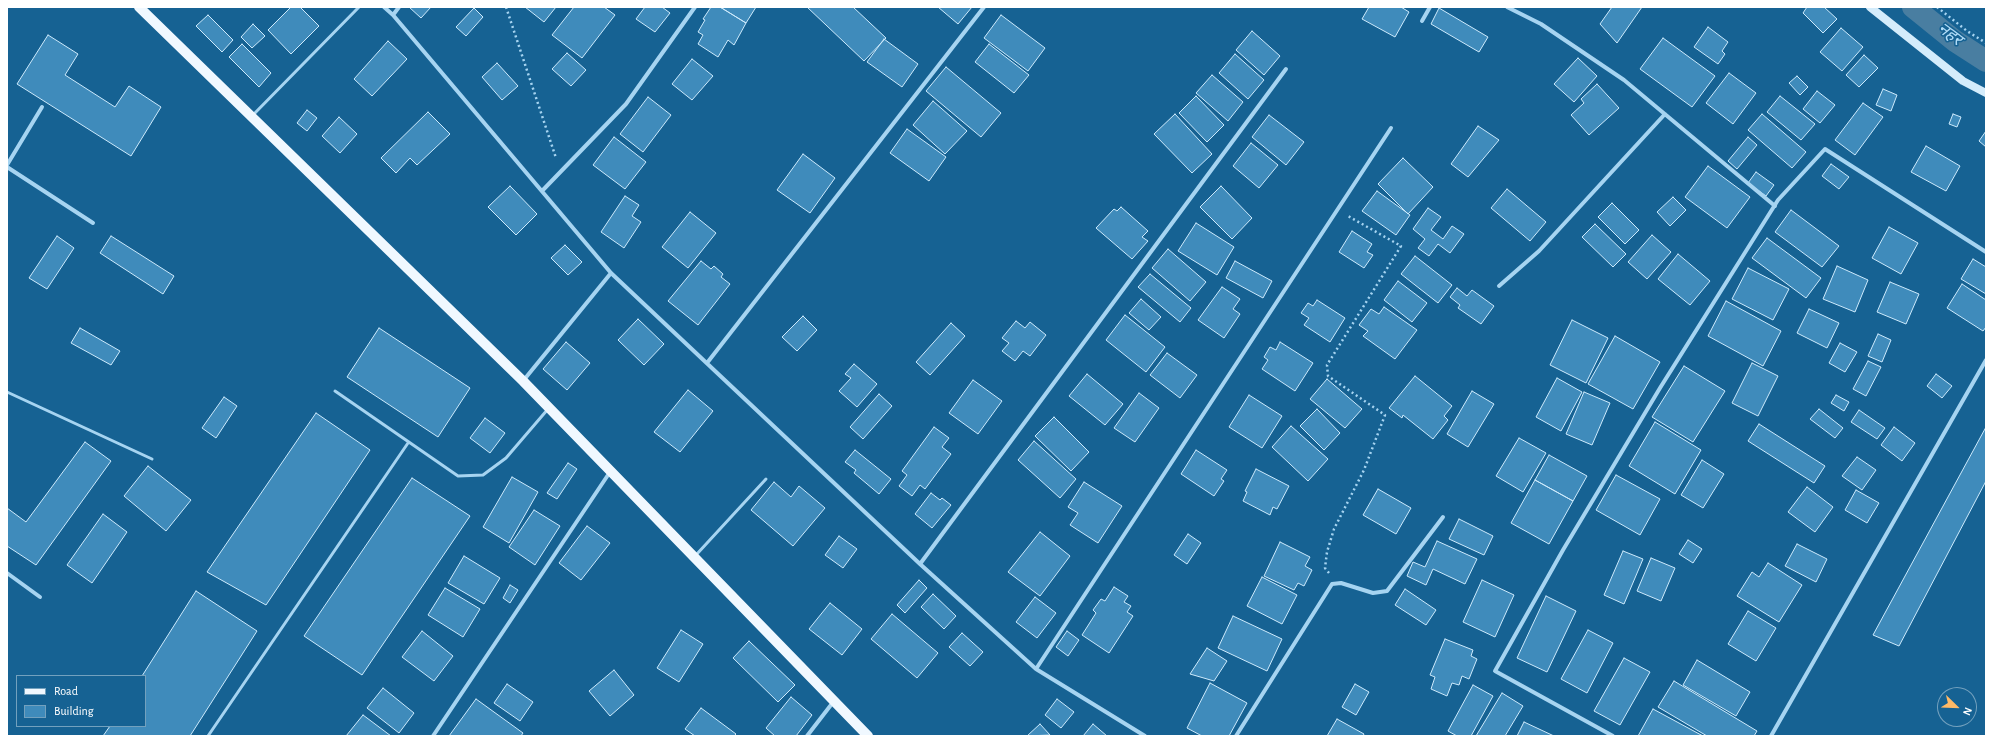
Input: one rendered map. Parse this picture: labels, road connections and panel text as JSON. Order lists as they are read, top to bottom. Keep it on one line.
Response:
{"water":["नहर"],"legend":["Road","Building"],"north":"bottom right"}
